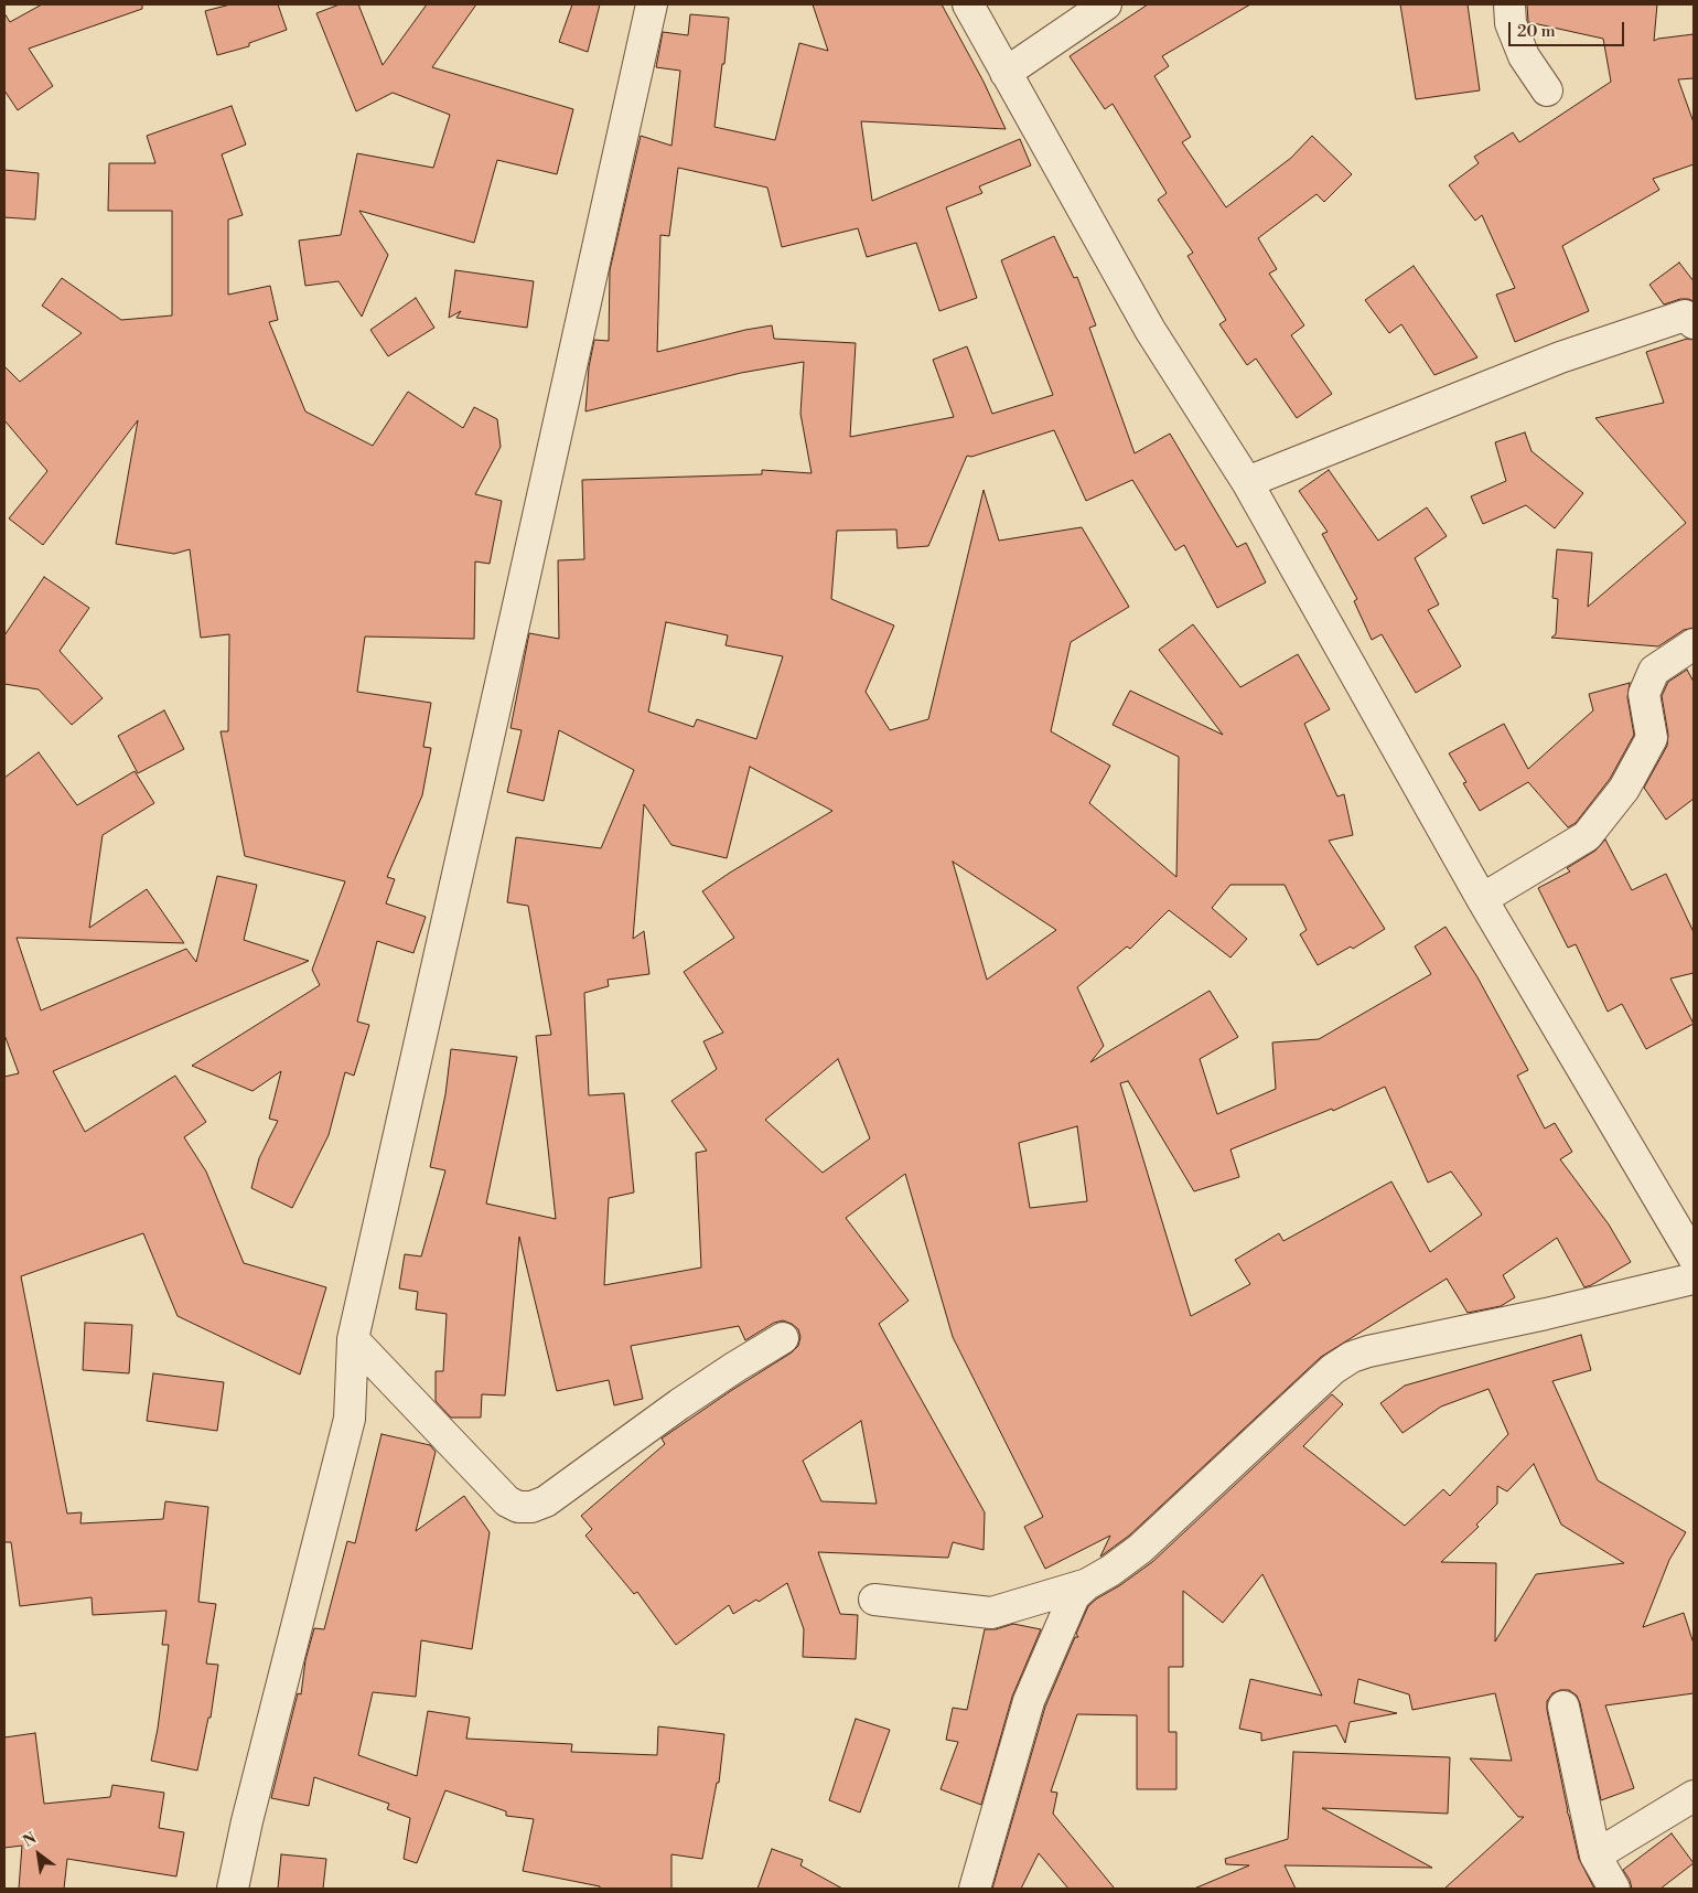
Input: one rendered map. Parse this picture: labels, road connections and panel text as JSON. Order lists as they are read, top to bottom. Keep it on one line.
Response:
{"scale_bar":"20 m","north":"top left"}
